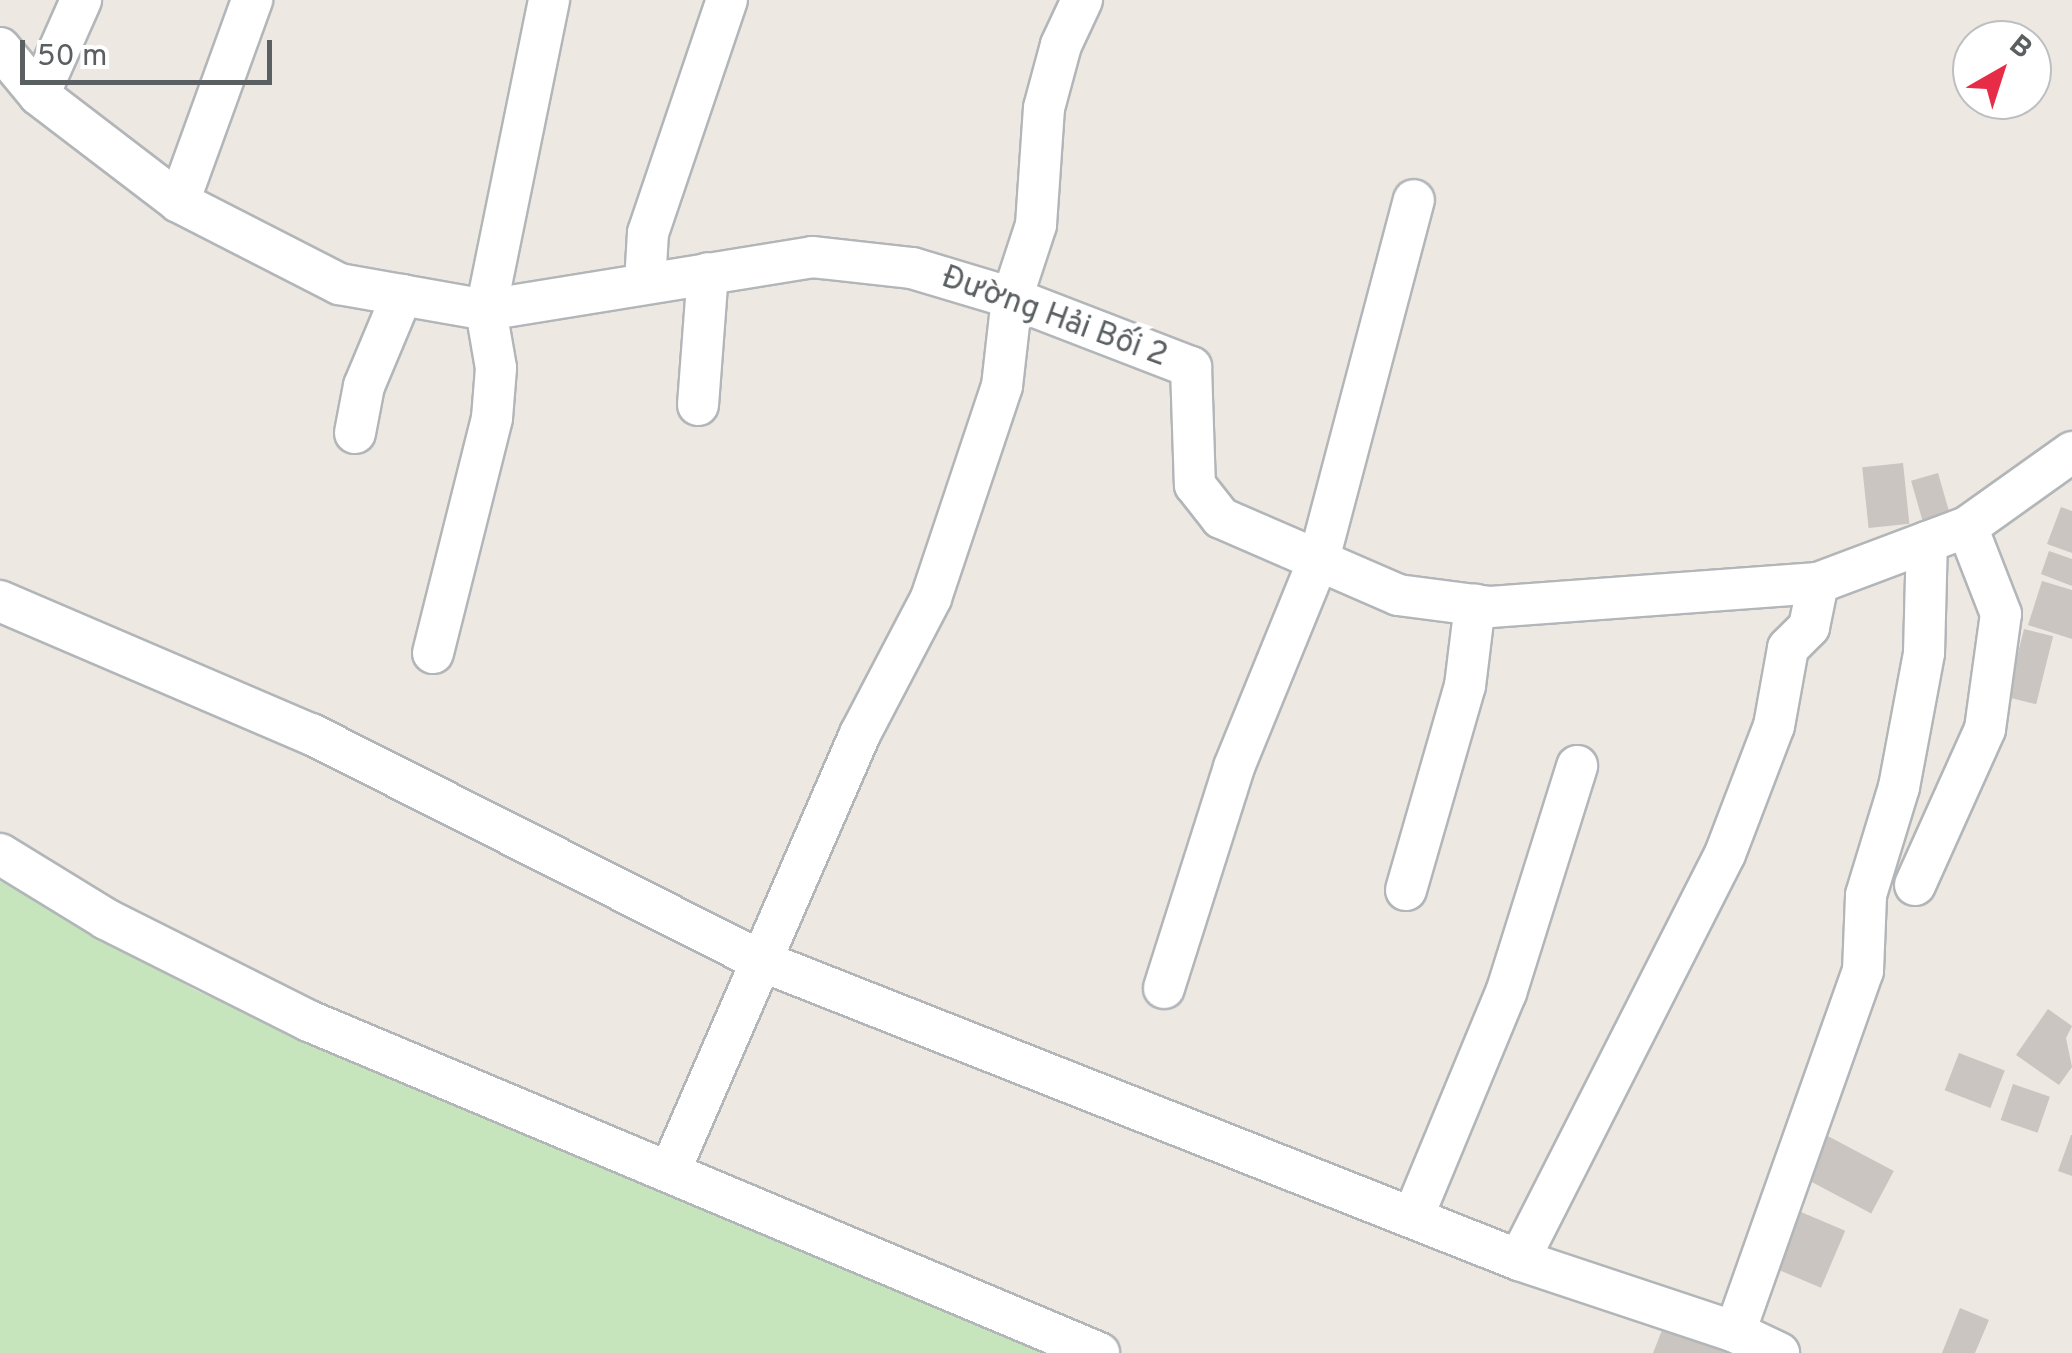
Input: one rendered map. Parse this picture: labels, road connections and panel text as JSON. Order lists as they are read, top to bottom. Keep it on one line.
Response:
{"streets":{"street":["Đường Hải Bối 2"]},"scale_bar":"50 m","north":"top right"}
